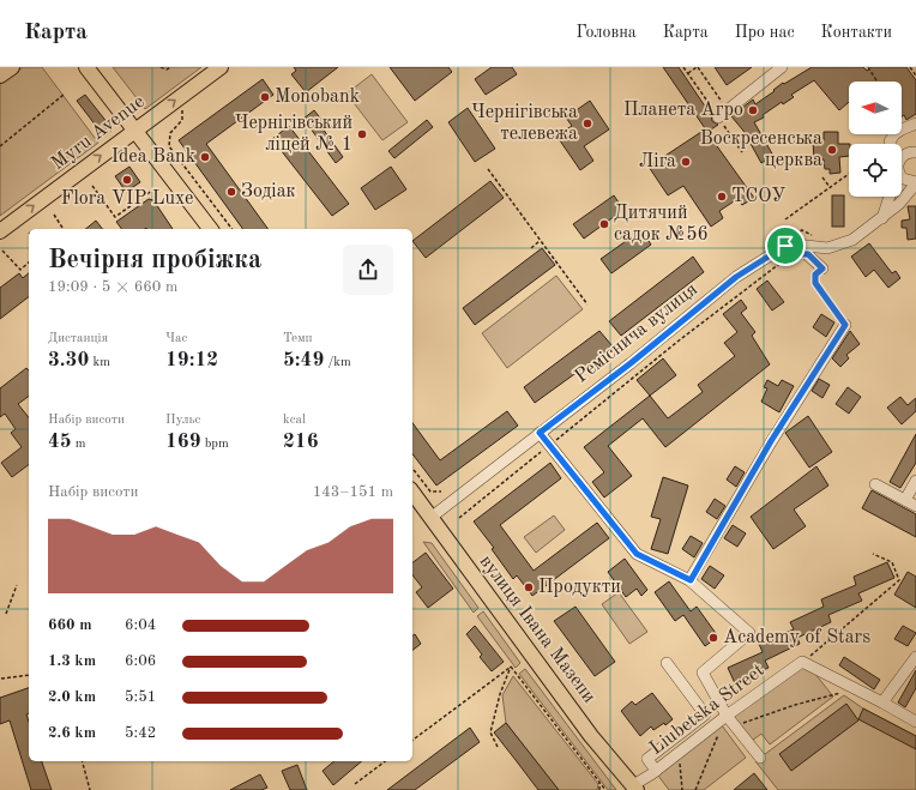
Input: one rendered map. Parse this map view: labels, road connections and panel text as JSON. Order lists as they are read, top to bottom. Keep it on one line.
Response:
{"streets":{"main road":["Myru Avenue","вулиця Івана Мазепи"],"street":["Реміснича вулиця","Liubetska Street"]},"crossings":[["Реміснича вулиця","вулиця Івана Мазепи"],["вулиця Івана Мазепи","Liubetska Street"]],"one_way":["Myru Avenue"],"places":["Monobank","Планета Агро","Чернігівська телевежа","Чернігівський ліцей № 1","Воскресенська церква","Idea Bank","Ліга","Flora VIP Luxe","Зодіак","ТСОУ","Дитячий садок №56","Продукти","Academy of Stars"],"north":"left","page":{"header":"Карта","nav":["Головна","Карта","Про нас","Контакти"],"heading":["Вечірня пробіжка","19:09 · 5 × 660 m"],"stats":[["Дистанція","3.30 km"],["Час","19:12"],["Темп","5:49 /km"],["Набір висоти","45 m"],["Пульс","169 bpm"],["kcal","216"]],"chart":["Набір висоти","143–151 m"],"list":[{"name":"660 m","note":"6:04"},{"name":"1.3 km","note":"6:06"},{"name":"2.0 km","note":"5:51"},{"name":"2.6 km","note":"5:42"}]}}
